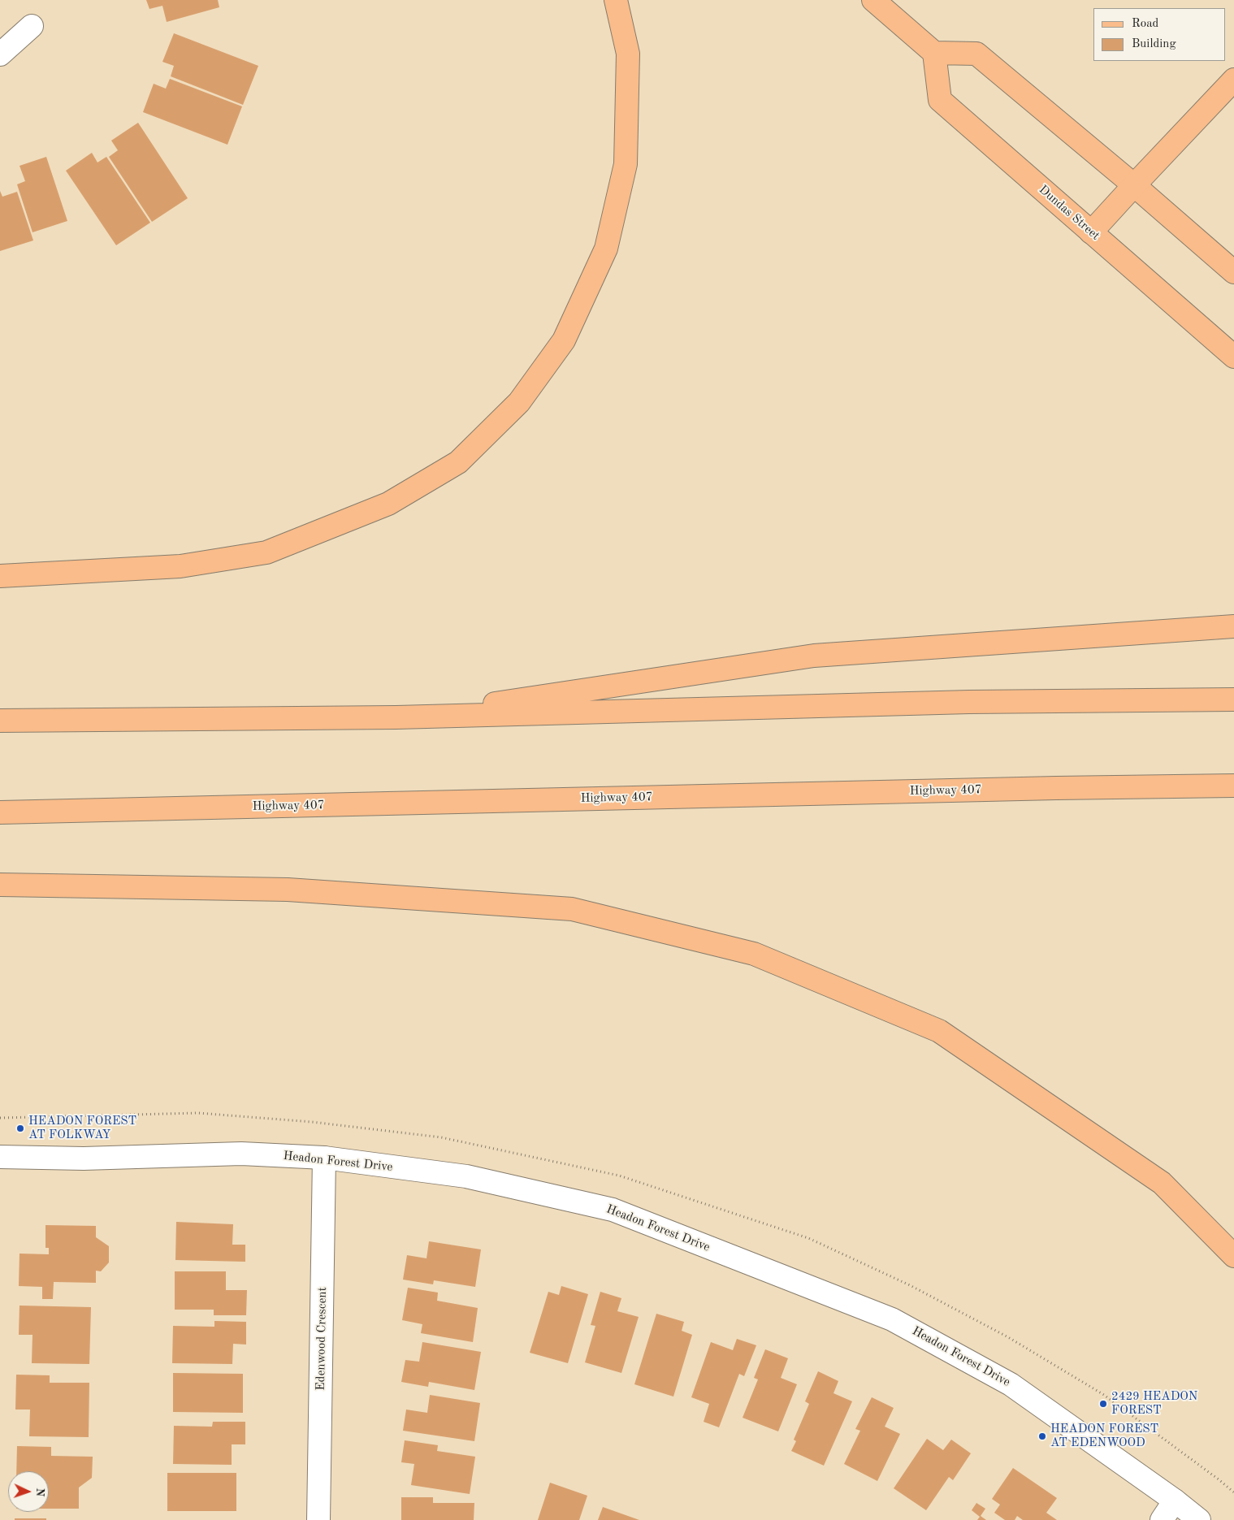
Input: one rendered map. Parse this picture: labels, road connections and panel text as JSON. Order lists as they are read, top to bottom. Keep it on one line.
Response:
{"streets":{"main road":["Dundas Street","Highway 407"],"street":["Headon Forest Drive","Edenwood Crescent"]},"crossings":[["Headon Forest Drive","Edenwood Crescent"]],"places":["HEADON FOREST AT FOLKWAY","2429 HEADON FOREST","HEADON FOREST AT EDENWOOD"],"legend":["Road","Building"],"north":"right"}
